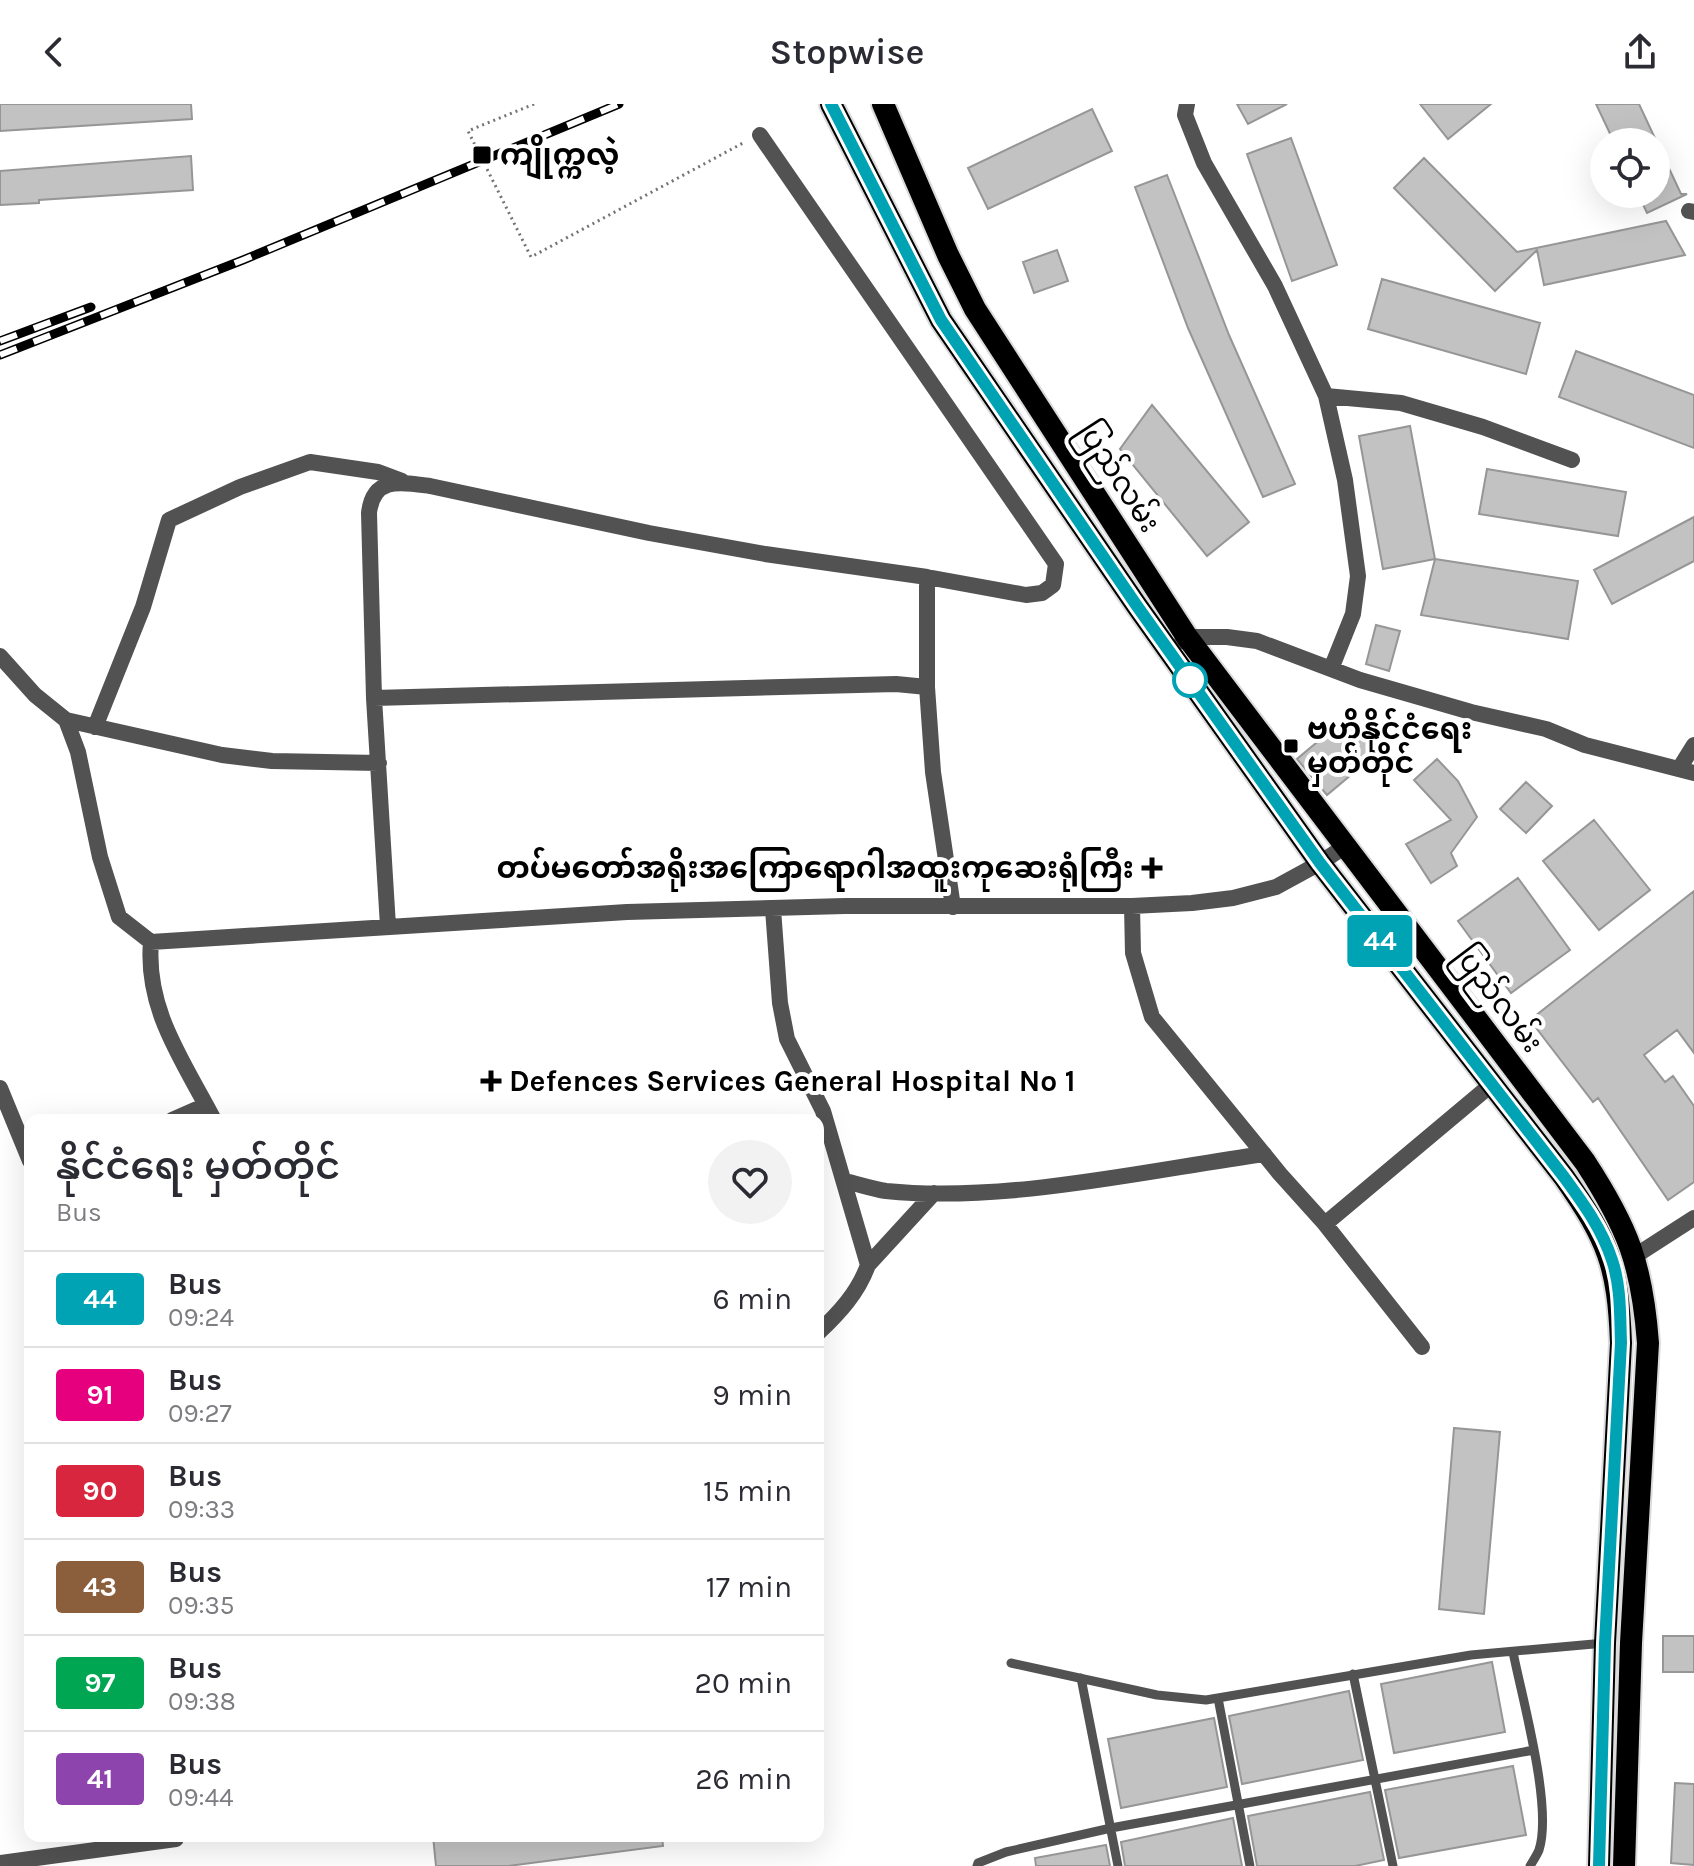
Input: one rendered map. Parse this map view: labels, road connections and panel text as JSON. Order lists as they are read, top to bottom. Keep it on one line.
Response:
{"streets":{"highway":["ပြည်လမ်း"]},"places":{"transit":["ကျိုက္ကလဲ့","ဗဟိုနိုင်ငံရေး မှတ်တိုင်"],"health":["တပ်မတော်အရိုးအကြောရောဂါအထူးကုဆေးရုံကြီး","Defences Services General Hospital No 1"]},"lines":["bus line 44"],"page":{"header":"Stopwise","on_map":"44","heading":["နိုင်ငံရေး မှတ်တိုင်","Bus"],"list":[{"mark":"44","name":"Bus","note":"09:24","value":"6 min"},{"mark":"91","name":"Bus","note":"09:27","value":"9 min"},{"mark":"90","name":"Bus","note":"09:33","value":"15 min"},{"mark":"43","name":"Bus","note":"09:35","value":"17 min"},{"mark":"97","name":"Bus","note":"09:38","value":"20 min"},{"mark":"41","name":"Bus","note":"09:44","value":"26 min"}]}}
